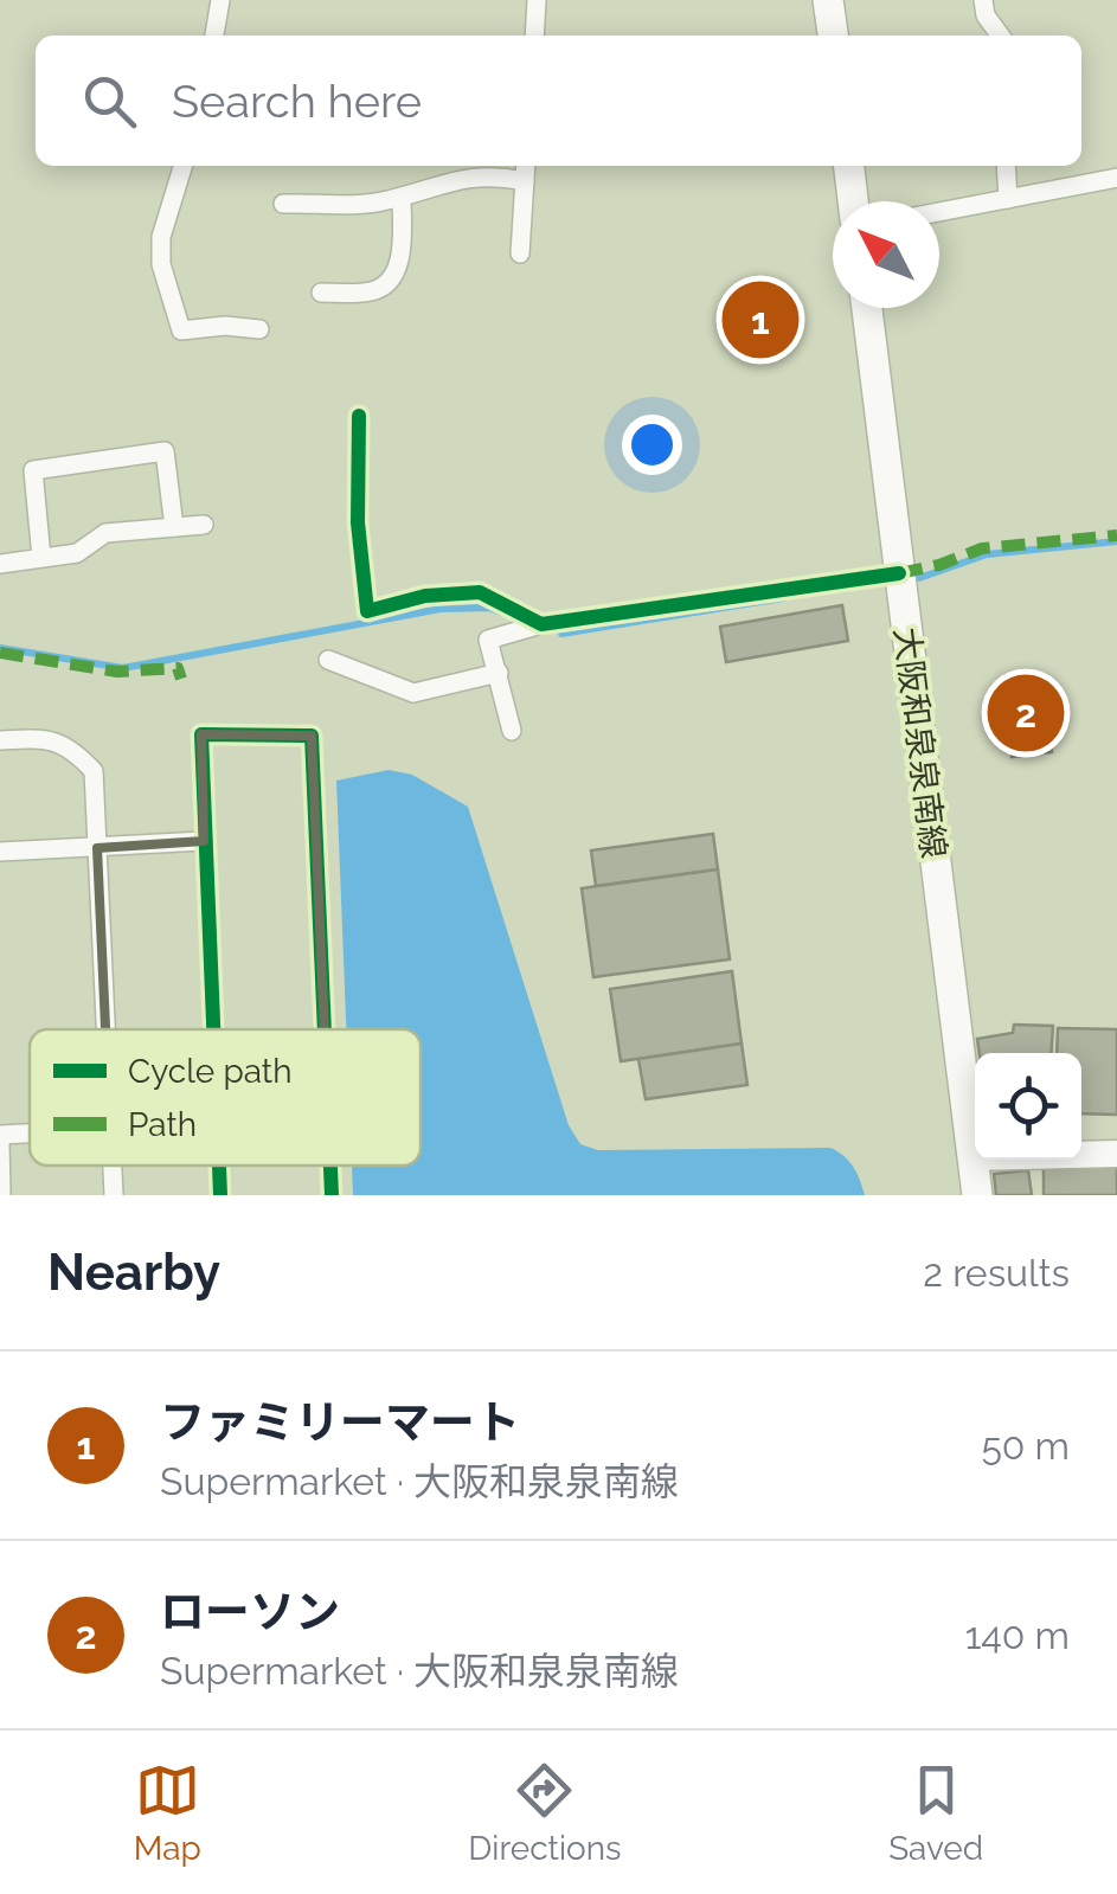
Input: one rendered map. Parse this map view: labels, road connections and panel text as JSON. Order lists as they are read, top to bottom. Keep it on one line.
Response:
{"streets":{"main road":["大阪和泉泉南線"]},"legend":["Cycle path","Path"],"north":"top left","page":{"search":"Search here","pins":["1","2"],"heading":["Nearby","2 results"],"list":[{"mark":"1","name":"ファミリーマート","note":"Supermarket · 大阪和泉泉南線","value":"50 m"},{"mark":"2","name":"ローソン","note":"Supermarket · 大阪和泉泉南線","value":"140 m"}],"nav":["Map","Directions","Saved"]}}
